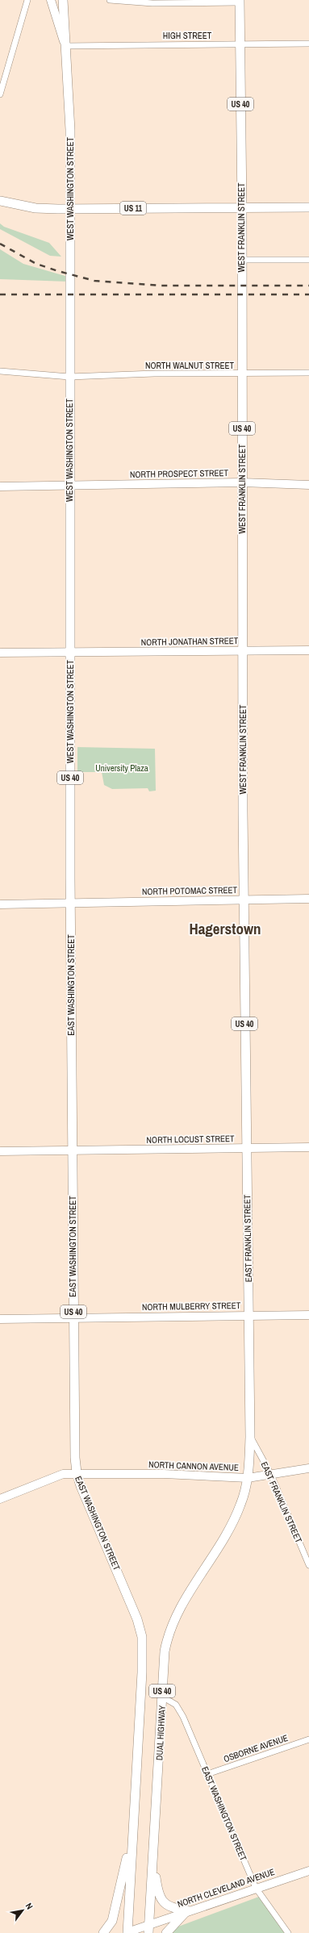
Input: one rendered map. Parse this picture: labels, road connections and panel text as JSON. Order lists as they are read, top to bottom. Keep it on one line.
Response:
{"streets":{"main road":["US 40","WEST WASHINGTON STREET","US 11","WEST FRANKLIN STREET","NORTH PROSPECT STREET","NORTH JONATHAN STREET","NORTH POTOMAC STREET","EAST WASHINGTON STREET","NORTH LOCUST STREET","EAST FRANKLIN STREET","NORTH MULBERRY STREET","NORTH CANNON AVENUE","DUAL HIGHWAY","NORTH CLEVELAND AVENUE"],"street":["HIGH STREET","NORTH WALNUT STREET","OSBORNE AVENUE"]},"crossings":[["HIGH STREET","US 40"],["HIGH STREET","WEST WASHINGTON STREET"],["HIGH STREET","WEST FRANKLIN STREET"],["US 40","WEST WASHINGTON STREET"],["US 40","EAST WASHINGTON STREET"],["US 40","NORTH CLEVELAND AVENUE"],["WEST WASHINGTON STREET","US 11"],["WEST WASHINGTON STREET","NORTH WALNUT STREET"],["WEST WASHINGTON STREET","NORTH PROSPECT STREET"],["WEST WASHINGTON STREET","NORTH JONATHAN STREET"],["WEST WASHINGTON STREET","NORTH POTOMAC STREET"],["WEST WASHINGTON STREET","EAST WASHINGTON STREET"],["US 11","WEST FRANKLIN STREET"],["WEST FRANKLIN STREET","NORTH WALNUT STREET"],["WEST FRANKLIN STREET","NORTH PROSPECT STREET"],["WEST FRANKLIN STREET","NORTH JONATHAN STREET"],["WEST FRANKLIN STREET","NORTH POTOMAC STREET"],["WEST FRANKLIN STREET","EAST FRANKLIN STREET"],["NORTH POTOMAC STREET","EAST WASHINGTON STREET"],["NORTH POTOMAC STREET","EAST FRANKLIN STREET"],["EAST WASHINGTON STREET","NORTH LOCUST STREET"],["EAST WASHINGTON STREET","NORTH MULBERRY STREET"],["EAST WASHINGTON STREET","NORTH CANNON AVENUE"],["EAST WASHINGTON STREET","DUAL HIGHWAY"],["EAST WASHINGTON STREET","OSBORNE AVENUE"],["EAST WASHINGTON STREET","NORTH CLEVELAND AVENUE"],["NORTH LOCUST STREET","EAST FRANKLIN STREET"],["EAST FRANKLIN STREET","NORTH MULBERRY STREET"],["EAST FRANKLIN STREET","NORTH CANNON AVENUE"],["EAST FRANKLIN STREET","DUAL HIGHWAY"],["NORTH CANNON AVENUE","DUAL HIGHWAY"],["DUAL HIGHWAY","NORTH CLEVELAND AVENUE"]],"districts":["Hagerstown"],"parks":["University Plaza"],"north":"top right"}
